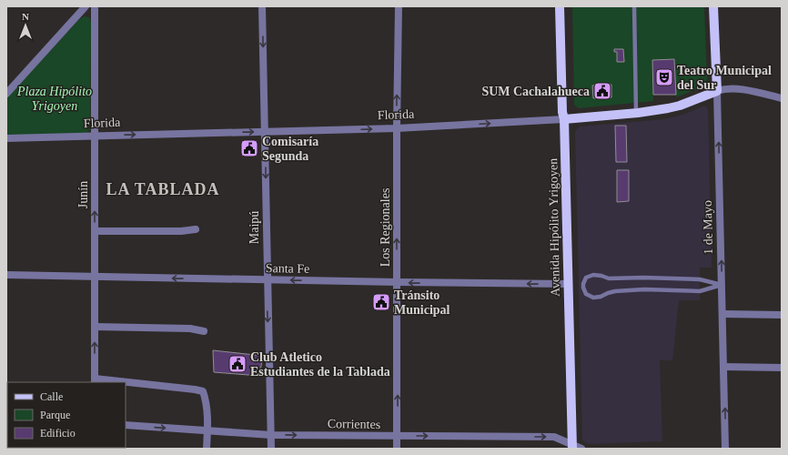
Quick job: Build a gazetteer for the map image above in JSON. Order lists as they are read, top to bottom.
{
  "streets": {
    "main road": ["Florida", "Avenida Hipólito Yrigoyen", "1 de Mayo"],
    "street": [
      "Junín",
      "Maipú",
      "Los Regionales",
      "Santa Fe",
      "Corrientes"
    ]
  },
  "crossings": [
    ["Florida", "Junín"],
    ["Florida", "Maipú"],
    ["Florida", "Los Regionales"],
    ["Florida", "Avenida Hipólito Yrigoyen"],
    ["Florida", "1 de Mayo"],
    ["Junín", "Santa Fe"],
    ["Maipú", "Santa Fe"],
    ["Maipú", "Corrientes"],
    ["Los Regionales", "Santa Fe"],
    ["Los Regionales", "Corrientes"],
    ["Avenida Hipólito Yrigoyen", "Santa Fe"],
    ["Avenida Hipólito Yrigoyen", "Corrientes"]
  ],
  "one_way": [
    "Florida",
    "Junín",
    "Maipú",
    "Los Regionales",
    "1 de Mayo",
    "Corrientes"
  ],
  "districts": ["LA TABLADA"],
  "parks": ["Plaza Hipólito Yrigoyen"],
  "places": {
    "theatre": ["Teatro Municipal del Sur"],
    "public building": [
      "SUM Cachalahueca",
      "Comisaría Segunda",
      "Tránsito Municipal",
      "Club Atletico Estudiantes de la Tablada"
    ]
  },
  "legend": ["Calle", "Parque", "Edificio"],
  "north": "top"
}
